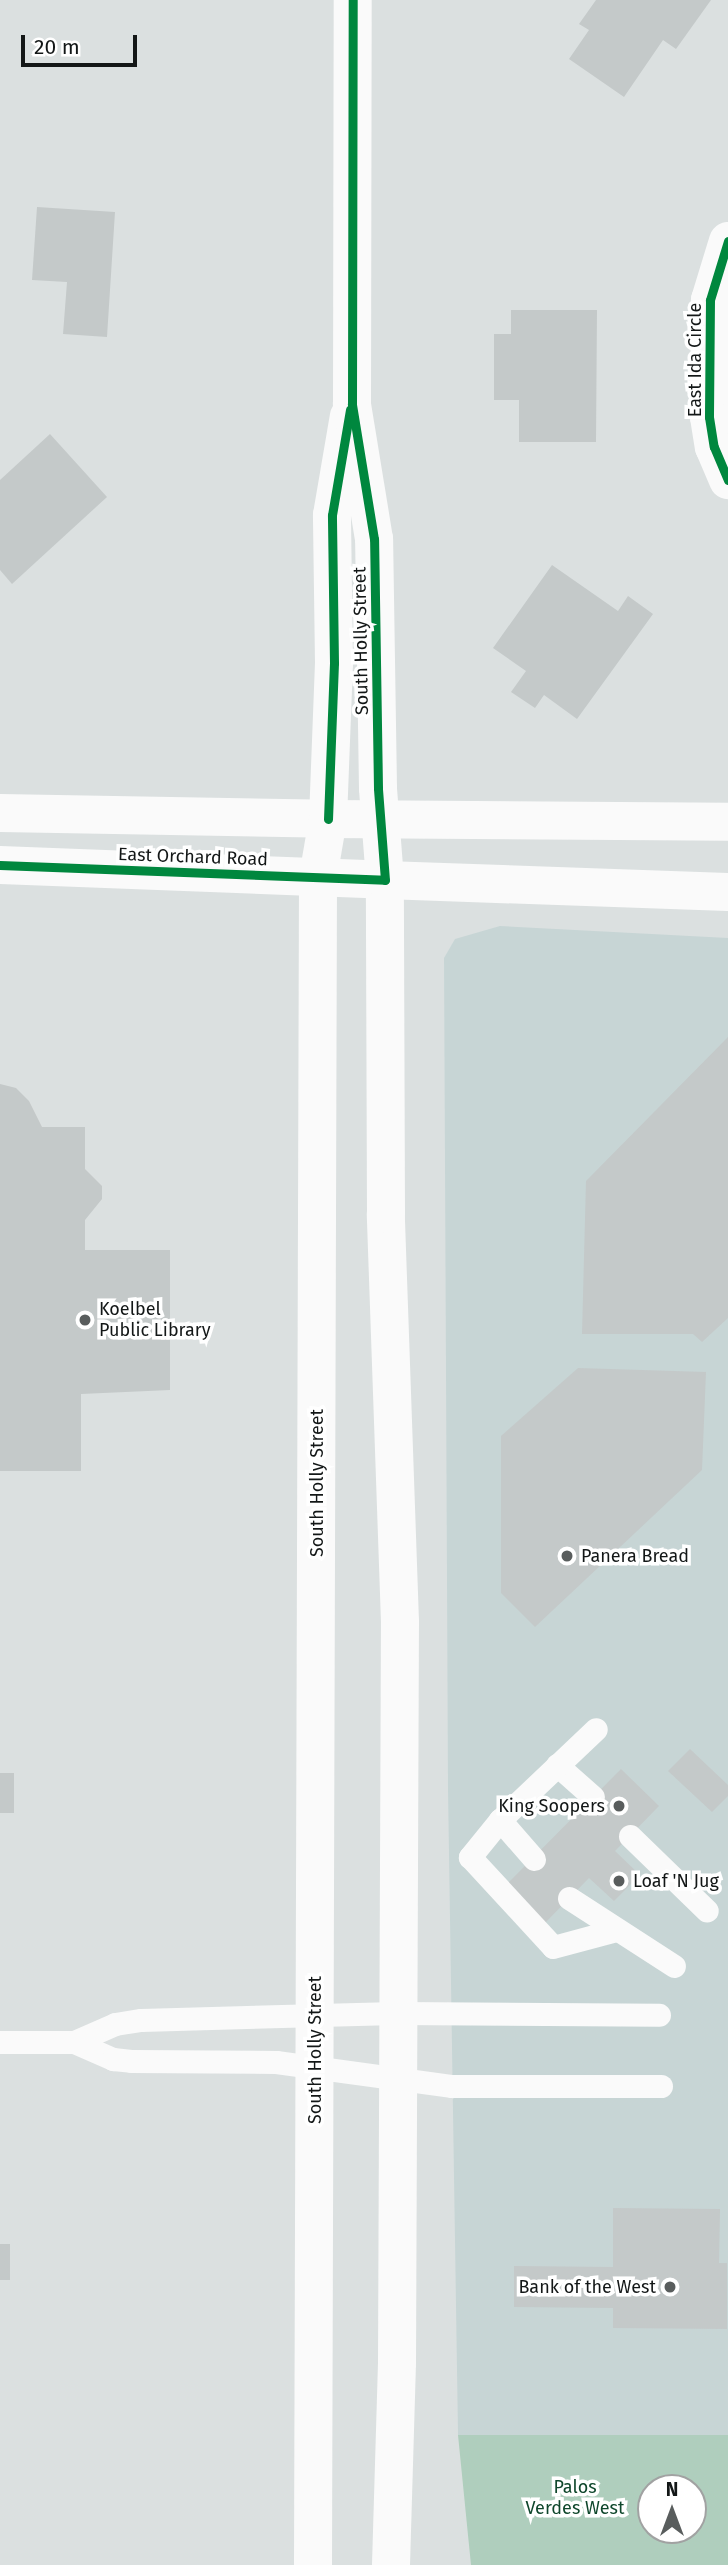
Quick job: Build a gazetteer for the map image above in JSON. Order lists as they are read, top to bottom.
{
  "streets": {
    "main road": ["East Ida Circle", "South Holly Street", "East Orchard Road"]
  },
  "crossings": [
    ["South Holly Street", "East Orchard Road"]
  ],
  "parks": ["Palos Verdes West"],
  "places": [
    "Koelbel Public Library",
    "Panera Bread",
    "King Soopers",
    "Loaf 'N Jug",
    "Bank of the West"
  ],
  "scale_bar": "20 m",
  "north": "top"
}
